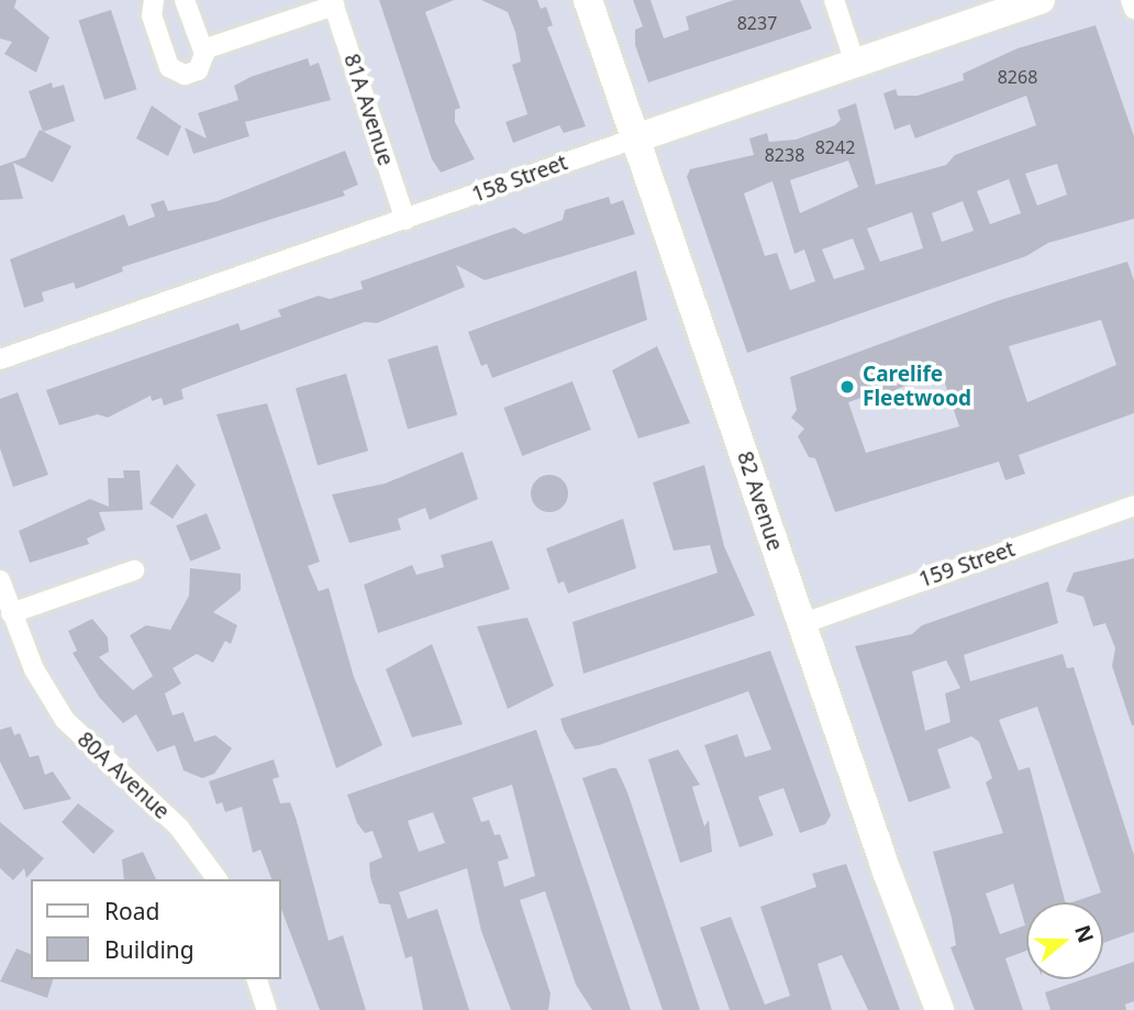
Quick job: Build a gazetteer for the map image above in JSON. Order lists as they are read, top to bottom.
{
  "streets": {
    "street": [
      "81A Avenue",
      "158 Street",
      "82 Avenue",
      "159 Street",
      "80A Avenue"
    ]
  },
  "crossings": [
    ["81A Avenue", "158 Street"],
    ["158 Street", "82 Avenue"],
    ["82 Avenue", "159 Street"]
  ],
  "places": ["Carelife Fleetwood"],
  "house_numbers": [
    "8237",
    "8268",
    "8242",
    "8238"
  ],
  "legend": ["Road", "Building"],
  "north": "right"
}
